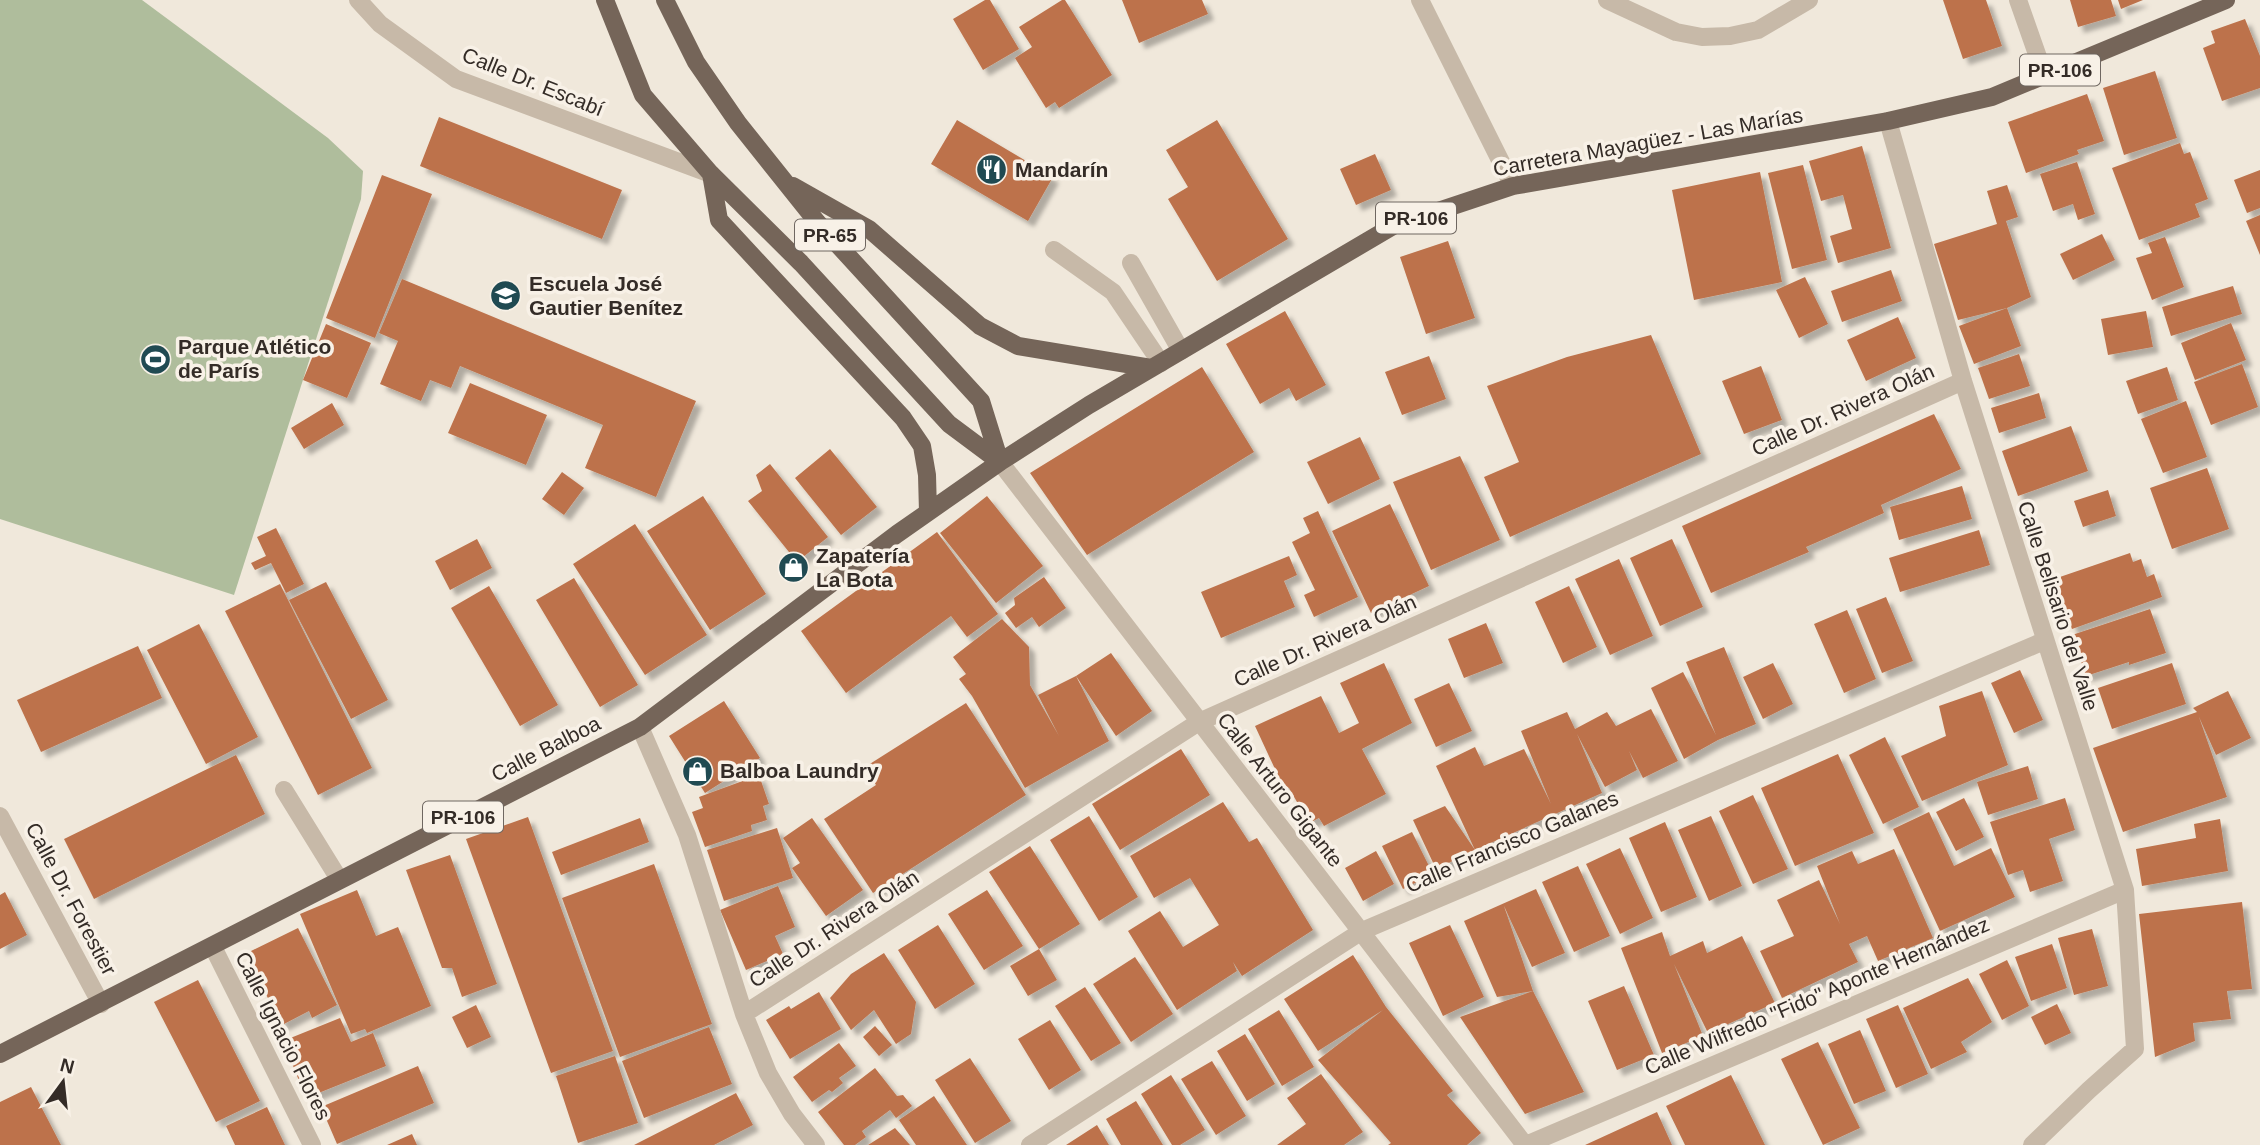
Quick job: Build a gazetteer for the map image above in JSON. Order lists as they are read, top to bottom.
{
  "streets": {
    "main road": [
      "PR-106",
      "Carretera Mayagüez - Las Marías",
      "PR-65",
      "Calle Balboa"
    ],
    "street": [
      "Calle Dr. Escabí",
      "Calle Dr. Rivera Olán",
      "Calle Belisario del Valle",
      "Calle Arturo Gigante",
      "Calle Francisco Galanes",
      "Calle Dr. Forestier",
      "Calle Wilfredo \"Fido\" Aponte Hernández",
      "Calle Ignacio Flores"
    ]
  },
  "crossings": [
    ["Calle Dr. Escabí", "PR-65"],
    ["Carretera Mayagüez - Las Marías", "PR-65"],
    ["Carretera Mayagüez - Las Marías", "Calle Belisario del Valle"],
    ["Carretera Mayagüez - Las Marías", "Calle Balboa"],
    ["Carretera Mayagüez - Las Marías", "Calle Arturo Gigante"],
    ["PR-65", "Calle Balboa"],
    ["PR-65", "Calle Arturo Gigante"],
    ["Calle Dr. Rivera Olán", "Calle Belisario del Valle"],
    ["Calle Dr. Rivera Olán", "Calle Arturo Gigante"],
    ["Calle Belisario del Valle", "Calle Francisco Galanes"],
    ["Calle Belisario del Valle", "Calle Wilfredo \"Fido\" Aponte Hernández"],
    ["Calle Balboa", "Calle Arturo Gigante"],
    ["Calle Balboa", "Calle Dr. Forestier"],
    ["Calle Balboa", "Calle Ignacio Flores"],
    ["Calle Arturo Gigante", "Calle Francisco Galanes"],
    ["Calle Arturo Gigante", "Calle Wilfredo \"Fido\" Aponte Hernández"]
  ],
  "places": {
    "restaurant": ["Mandarín"],
    "school or university": ["Escuela José Gautier Benítez"],
    "sports": ["Parque Atlético de París"],
    "shop": ["Zapatería La Bota", "Balboa Laundry"]
  },
  "north": "top"
}
